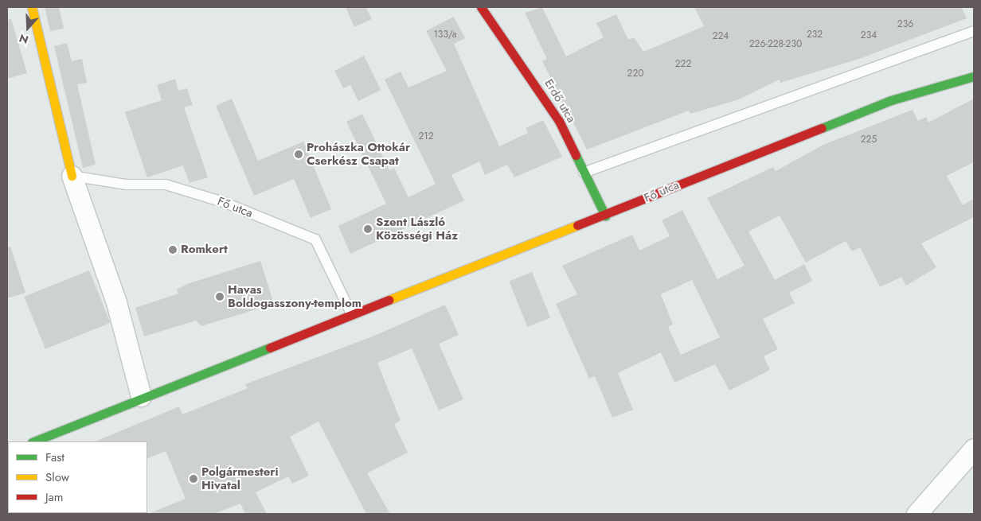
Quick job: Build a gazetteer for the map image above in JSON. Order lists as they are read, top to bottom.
{
  "streets": {
    "main road": ["Erdő utca", "Fő utca"]
  },
  "crossings": [
    ["Erdő utca", "Fő utca"]
  ],
  "places": [
    "Prohászka Ottokár Cserkész Csapat",
    "Szent László Közösségi Ház",
    "Romkert",
    "Havas Boldogasszony-templom",
    "Polgármesteri Hivatal"
  ],
  "house_numbers": [
    "236",
    "133/a",
    "232",
    "234",
    "224",
    "226-228-230",
    "222",
    "220",
    "212",
    "225"
  ],
  "legend": ["Fast", "Slow", "Jam"],
  "north": "bottom"
}
